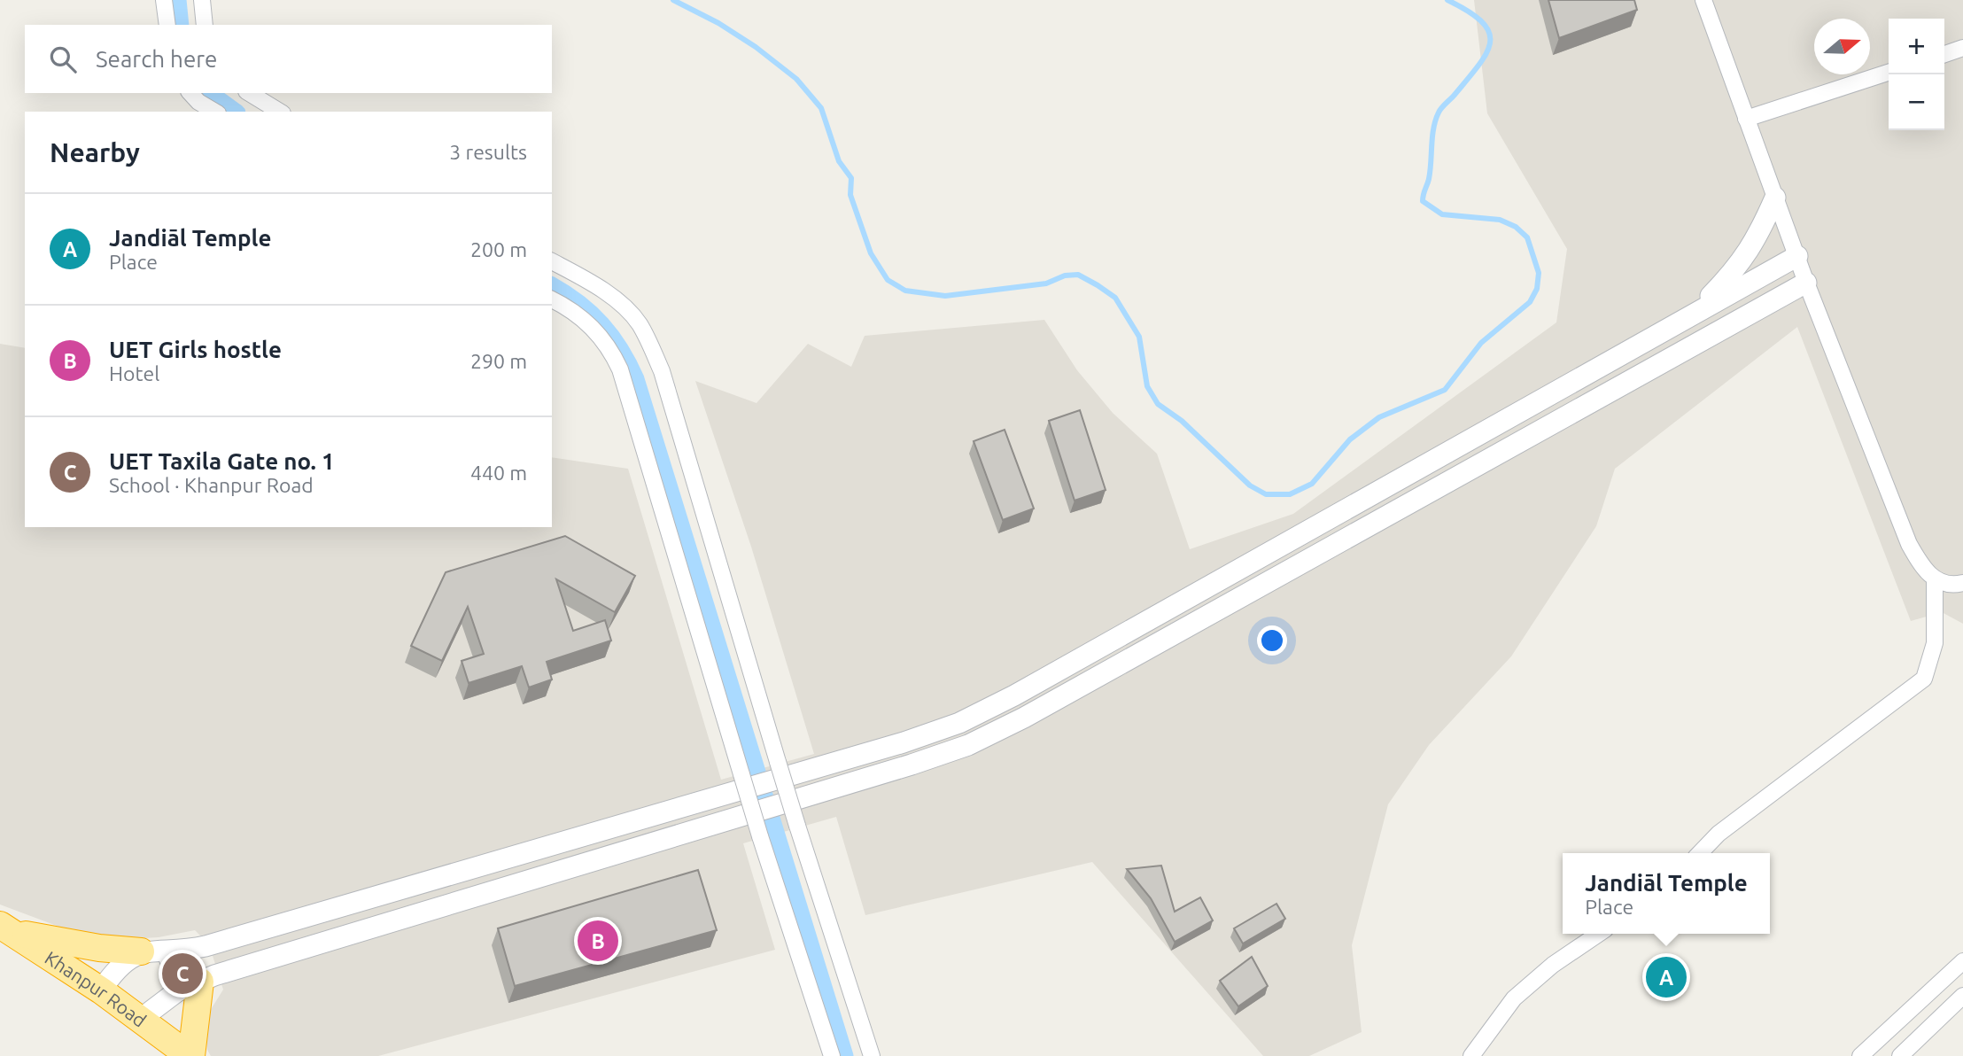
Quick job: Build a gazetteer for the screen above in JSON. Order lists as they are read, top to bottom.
{
  "streets": {
    "highway": ["Khanpur Road"]
  },
  "north": "right",
  "page": {
    "map_buttons": ["+", "−"],
    "search": "Search here",
    "heading": ["Nearby", "3 results"],
    "list": [
      {
        "mark": "A",
        "name": "Jandiāl Temple",
        "note": "Place",
        "value": "200 m"
      },
      {
        "mark": "B",
        "name": "UET Girls hostle",
        "note": "Hotel",
        "value": "290 m"
      },
      {
        "mark": "C",
        "name": "UET Taxila Gate no. 1",
        "note": "School · Khanpur Road",
        "value": "440 m"
      }
    ],
    "popup": ["Jandiāl Temple", "Place"],
    "pins": ["B", "C", "A"]
  }
}
